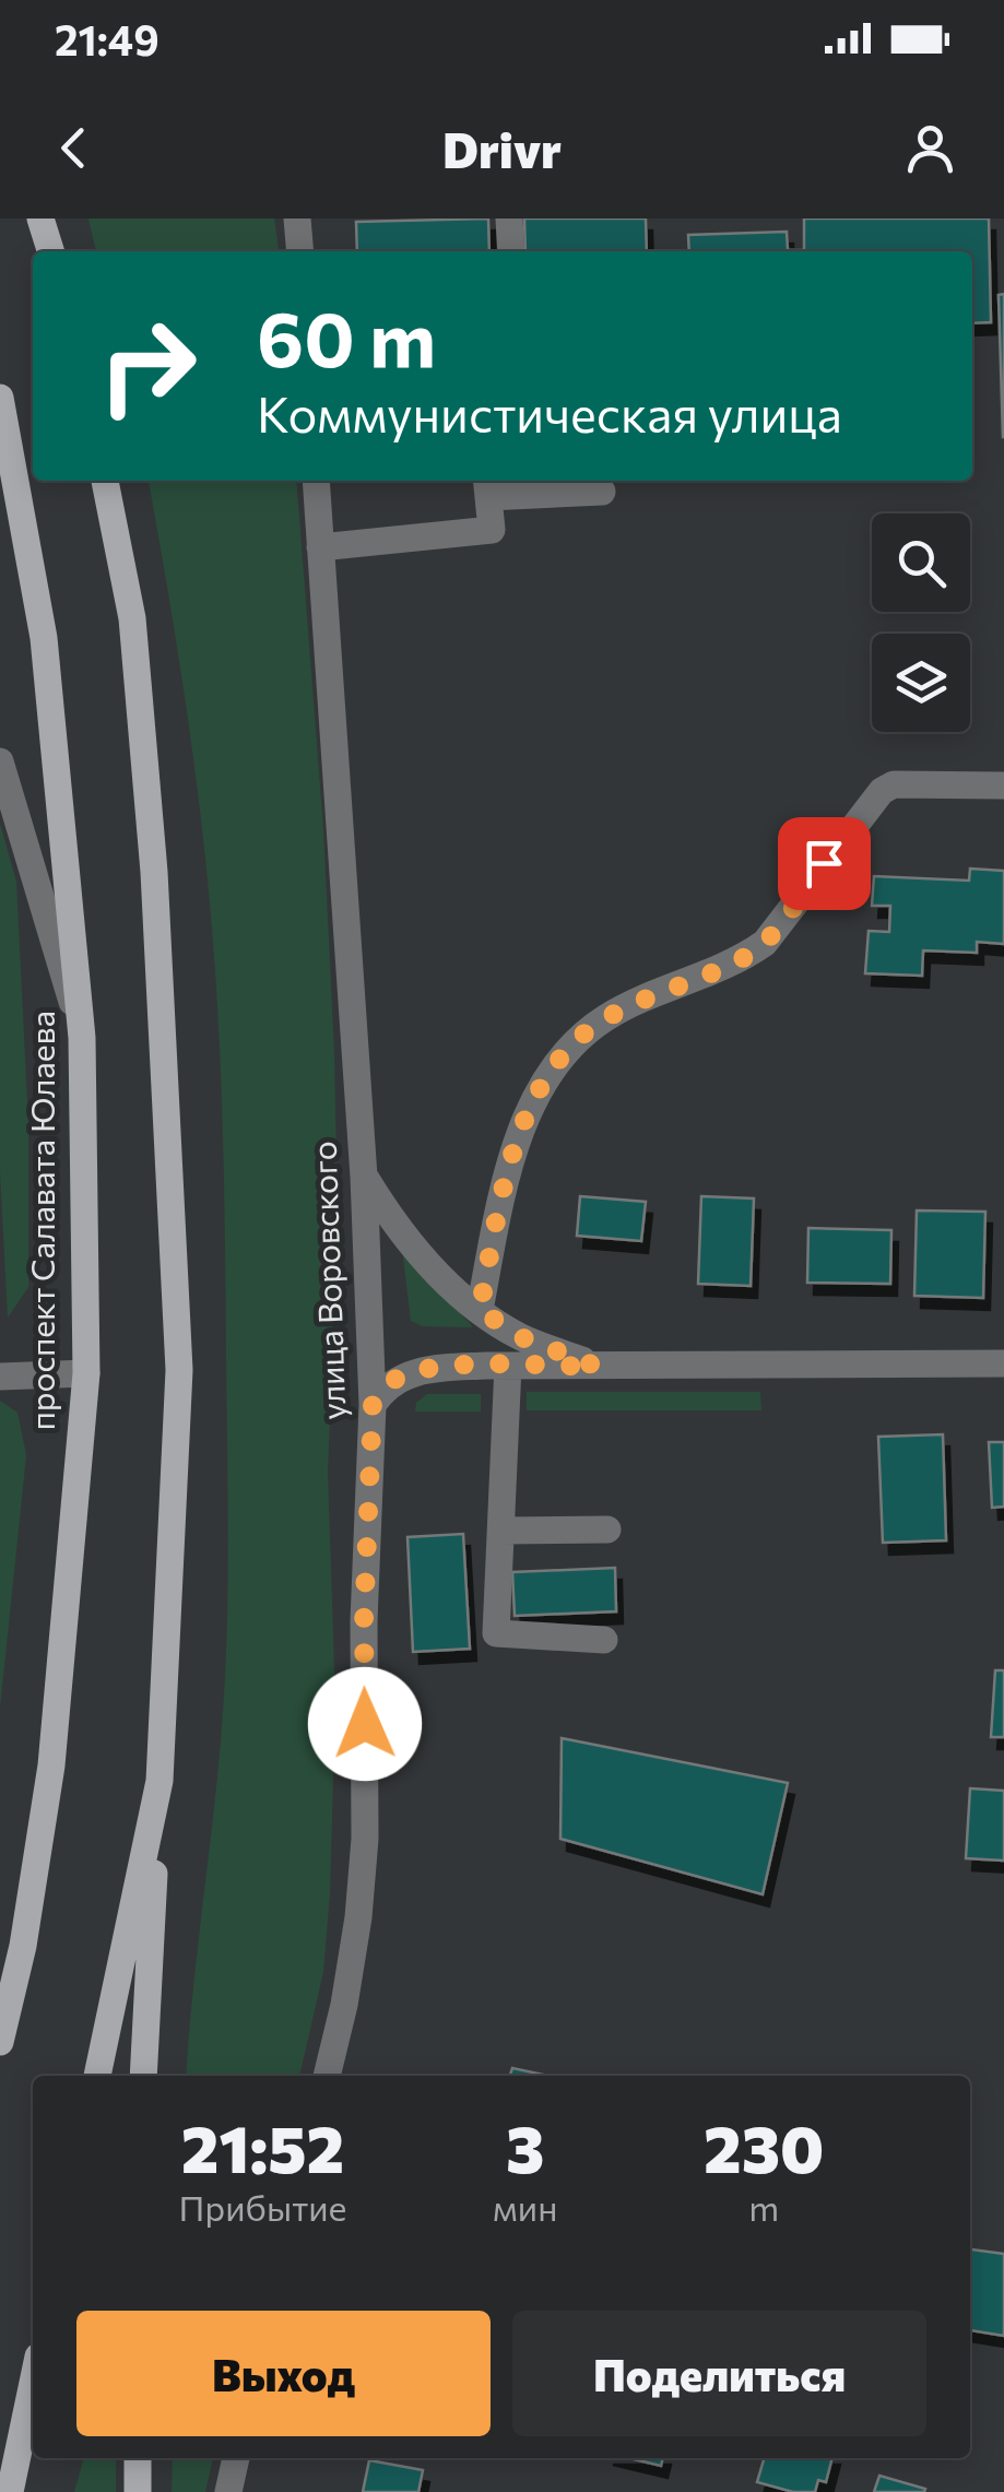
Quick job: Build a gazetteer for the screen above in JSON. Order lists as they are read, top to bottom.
{
  "streets": {
    "main road": ["проспект Салавата Юлаева"],
    "street": ["улица Воровского"]
  },
  "page": {
    "status": "21:49",
    "header": "Drivr",
    "turn": ["60 m", "Коммунистическая улица"],
    "eta": [
      "21:52",
      "Прибытие",
      "3",
      "мин",
      "230",
      "m"
    ],
    "buttons": ["Выход", "Поделиться"]
  }
}
